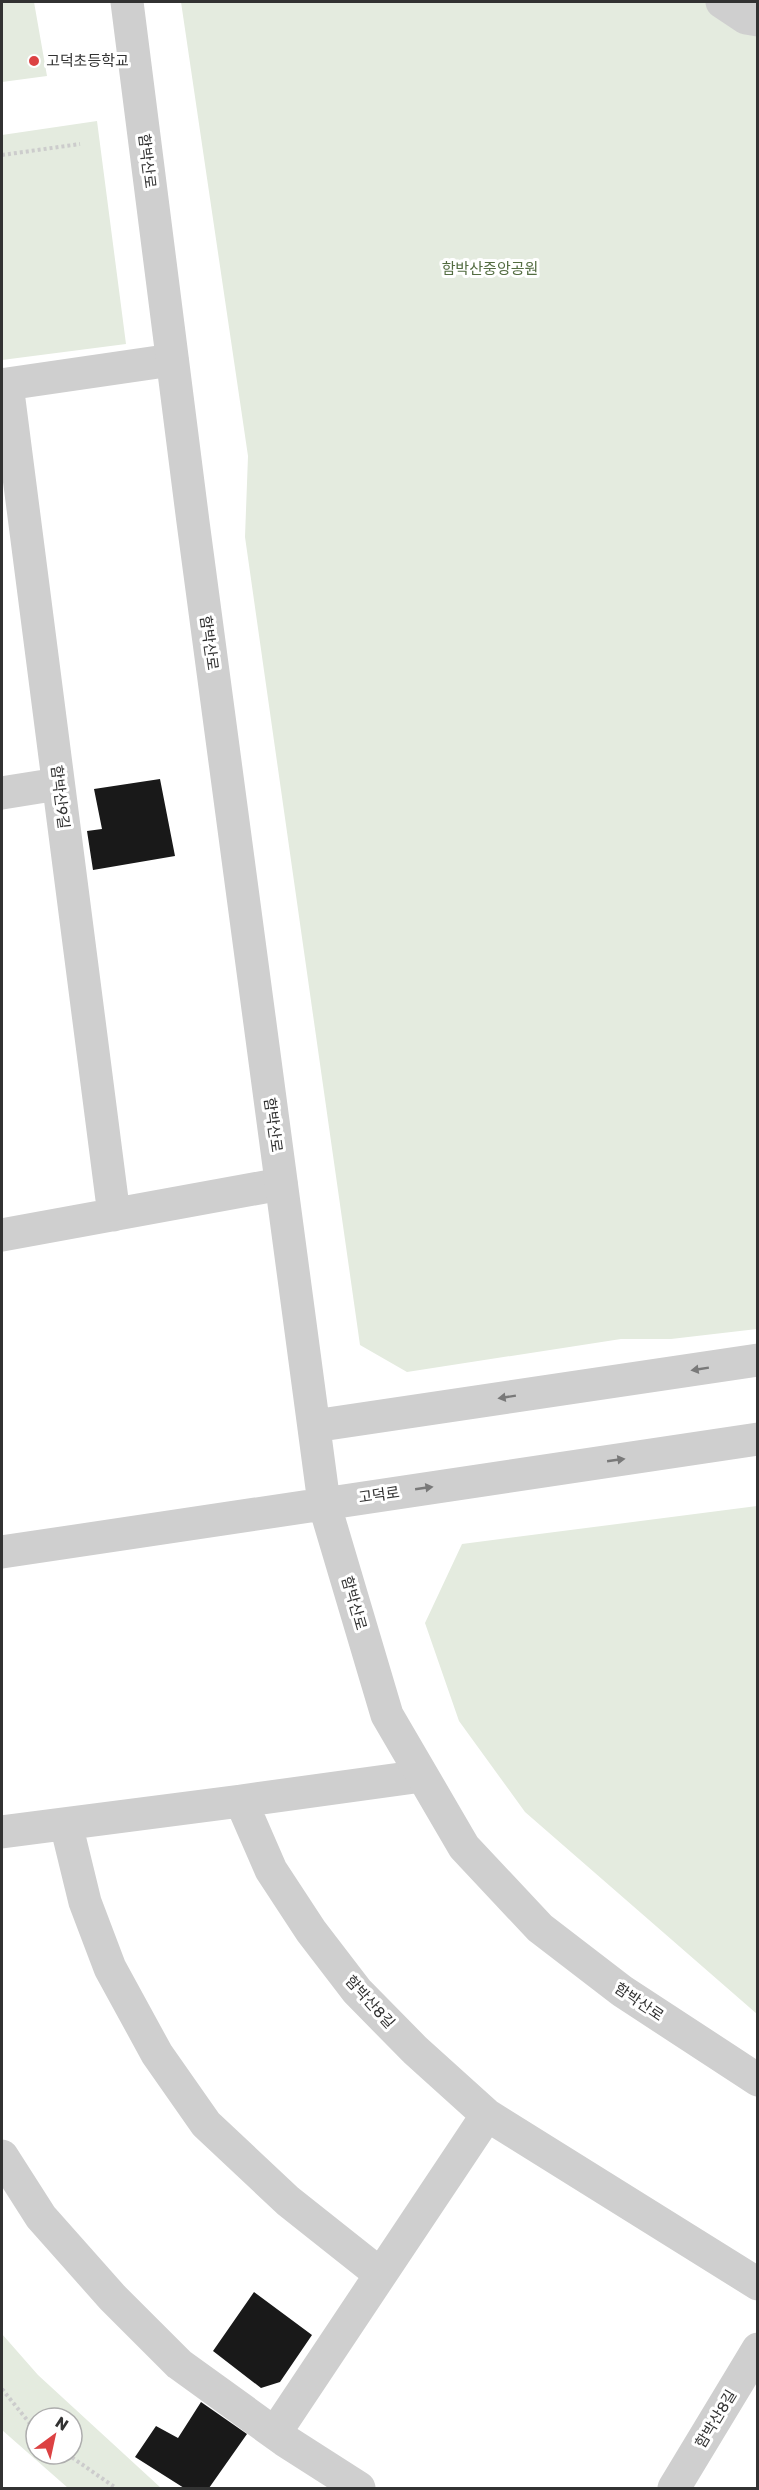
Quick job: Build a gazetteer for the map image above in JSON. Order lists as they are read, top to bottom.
{
  "streets": {
    "street": [
      "함박산로",
      "함박산9길",
      "고덕로",
      "함박산8길"
    ]
  },
  "crossings": [
    ["함박산로", "고덕로"]
  ],
  "parks": ["함박산중앙공원"],
  "places": ["고덕초등학교"],
  "north": "top right"
}
